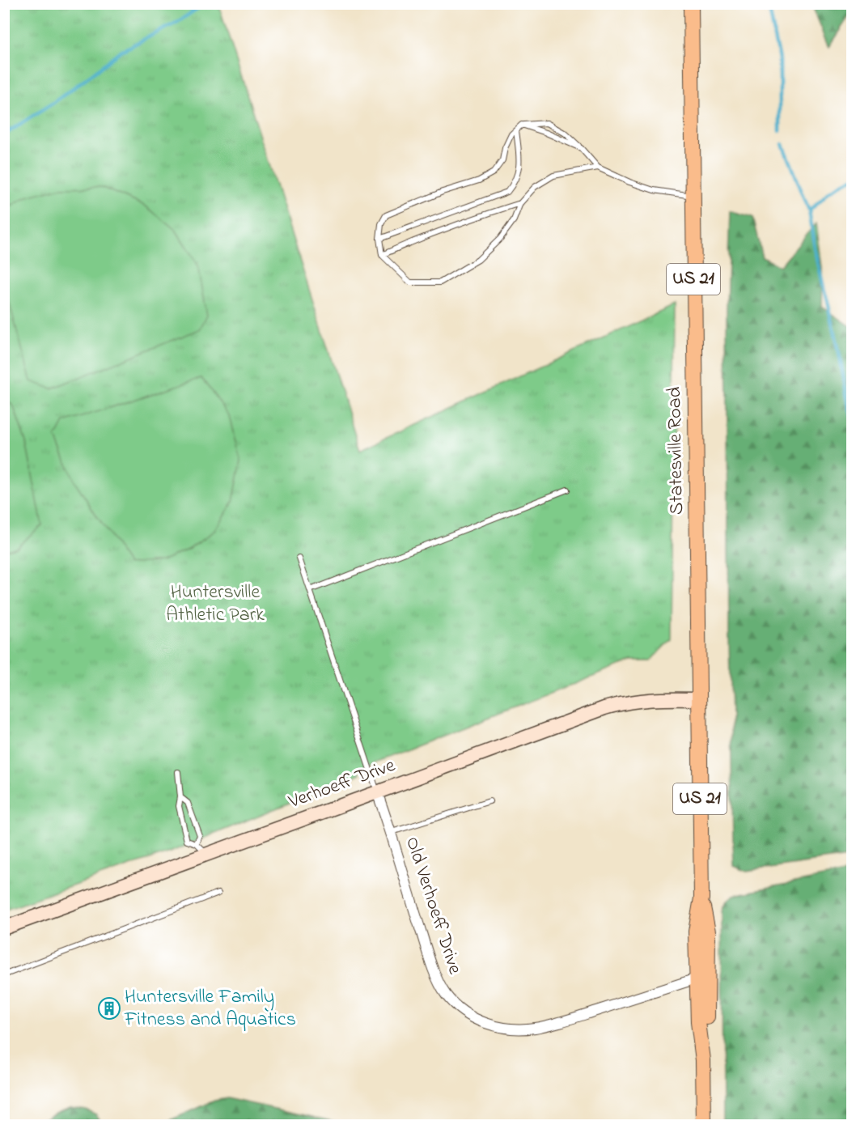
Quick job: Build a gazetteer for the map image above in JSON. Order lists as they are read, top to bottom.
{
  "streets": {
    "main road": ["US 21", "Statesville Road"],
    "street": ["Verhoeff Drive", "Old Verhoeff Drive"]
  },
  "crossings": [
    ["Statesville Road", "Verhoeff Drive"],
    ["Statesville Road", "Old Verhoeff Drive"],
    ["Verhoeff Drive", "Old Verhoeff Drive"]
  ],
  "parks": ["Huntersville Athletic Park"],
  "places": {
    "building": ["Huntersville Family Fitness and Aquatics"]
  }
}
